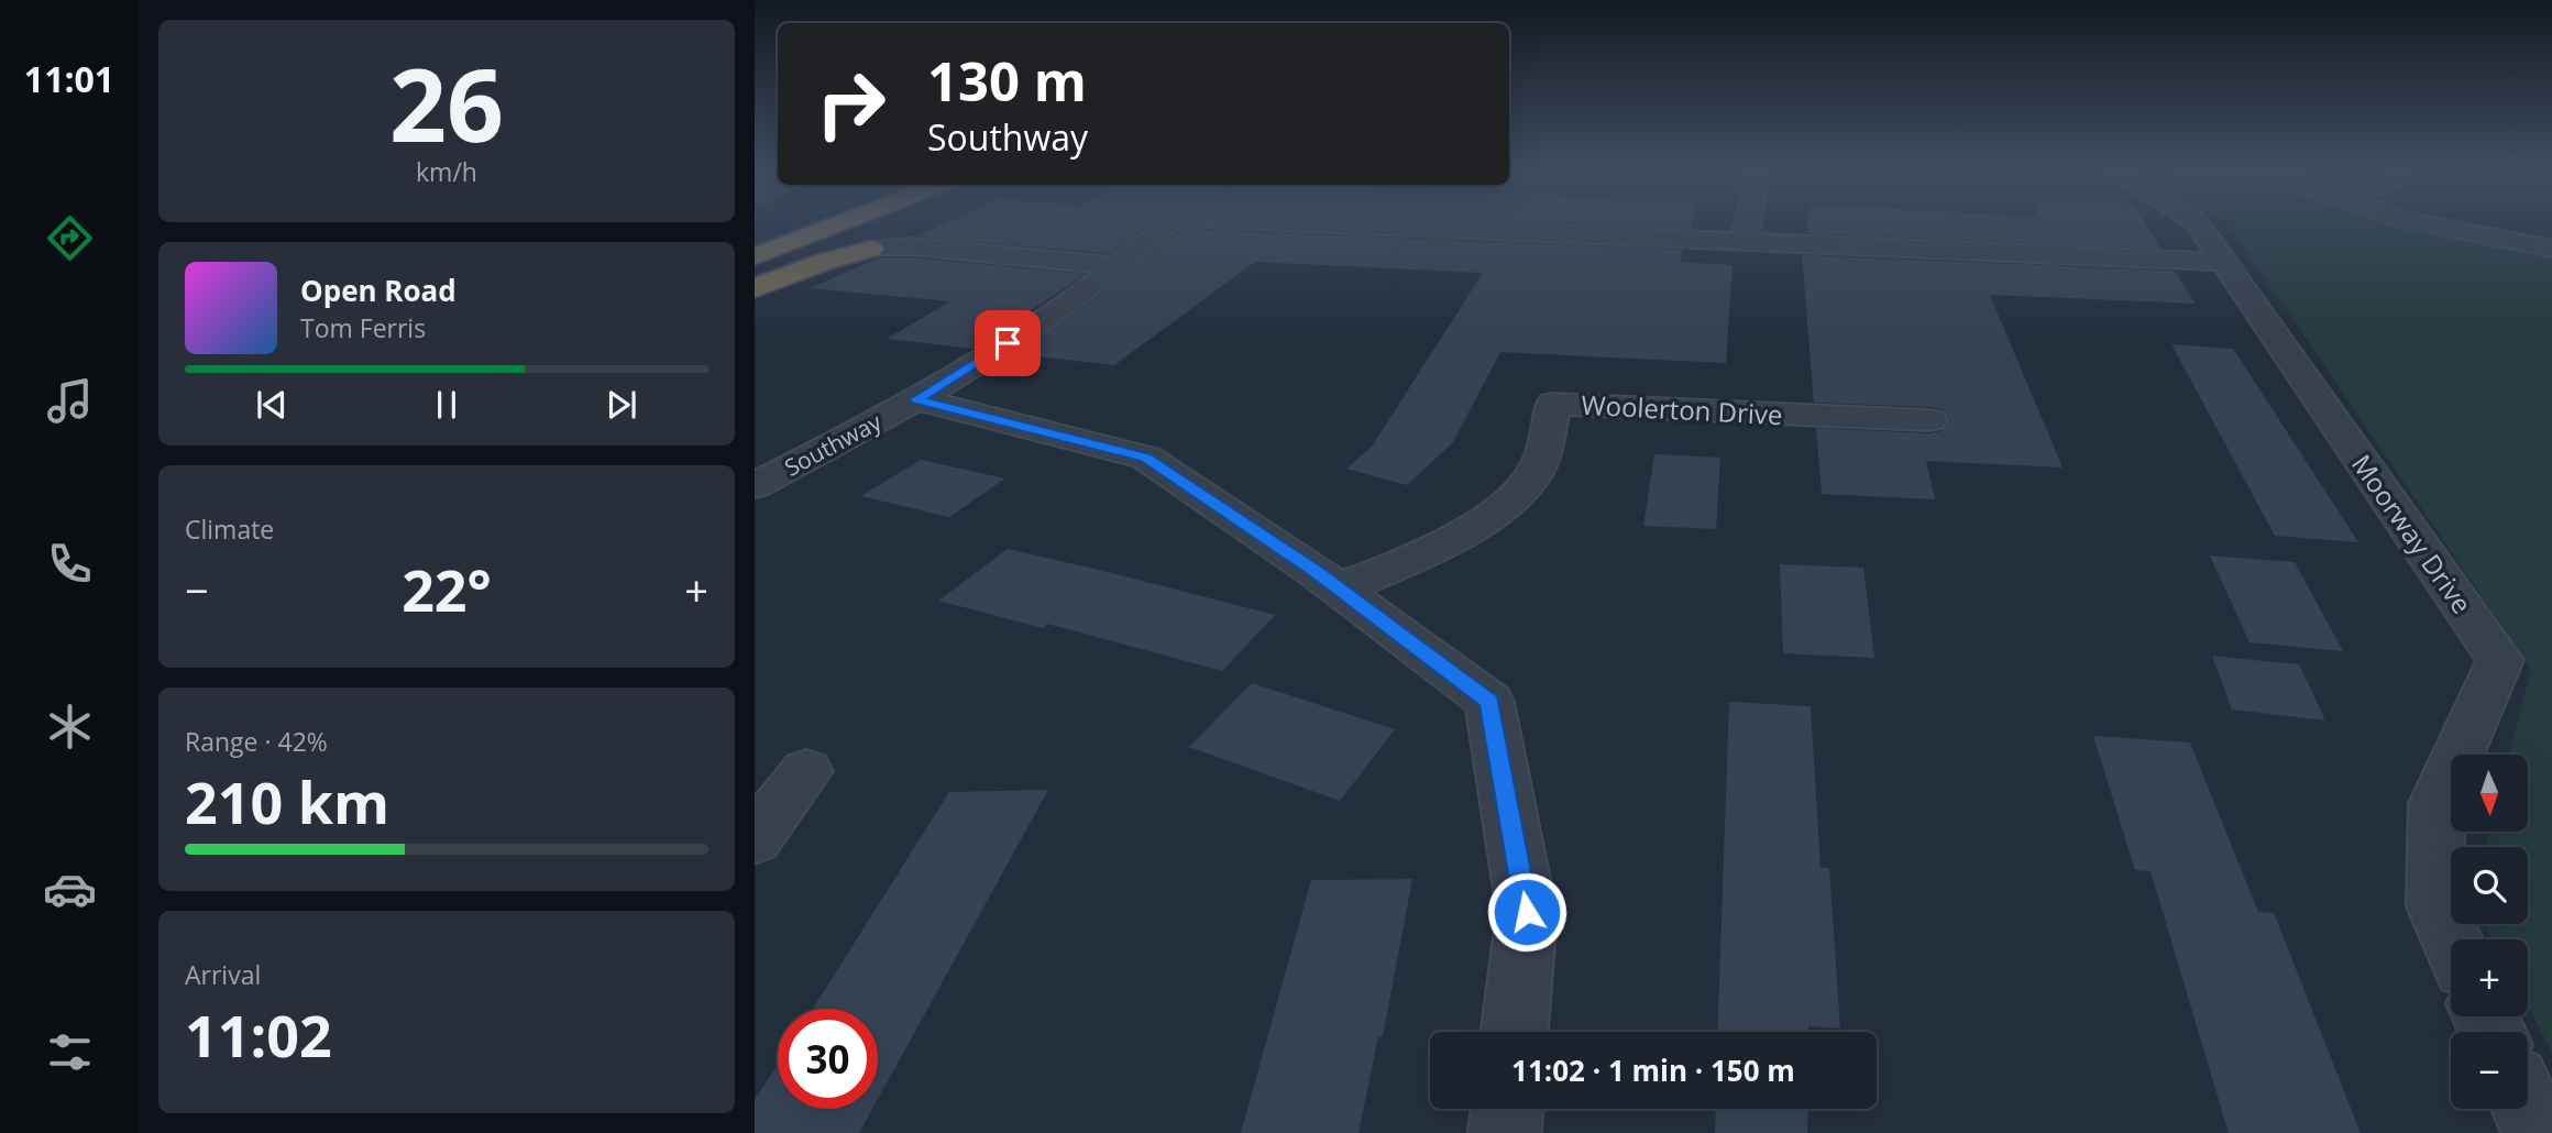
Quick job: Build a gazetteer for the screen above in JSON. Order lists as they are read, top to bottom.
{
  "streets": {
    "street": ["Woolerton Drive", "Southway", "Moorway Drive"]
  },
  "north": "bottom",
  "page": {
    "tabs": "11:01",
    "tile": [
      ["26", "km/h"],
      "Climate",
      ["Range · 42%", "210 km"],
      ["Arrival", "11:02"]
    ],
    "turn": ["130 m", "Southway"],
    "song": ["Open Road", "Tom Ferris"],
    "heat": ["−", "22°", "+"],
    "map_buttons": ["+", "−"],
    "limit": "30",
    "trip": "11:02 · 1 min · 150 m"
  }
}
